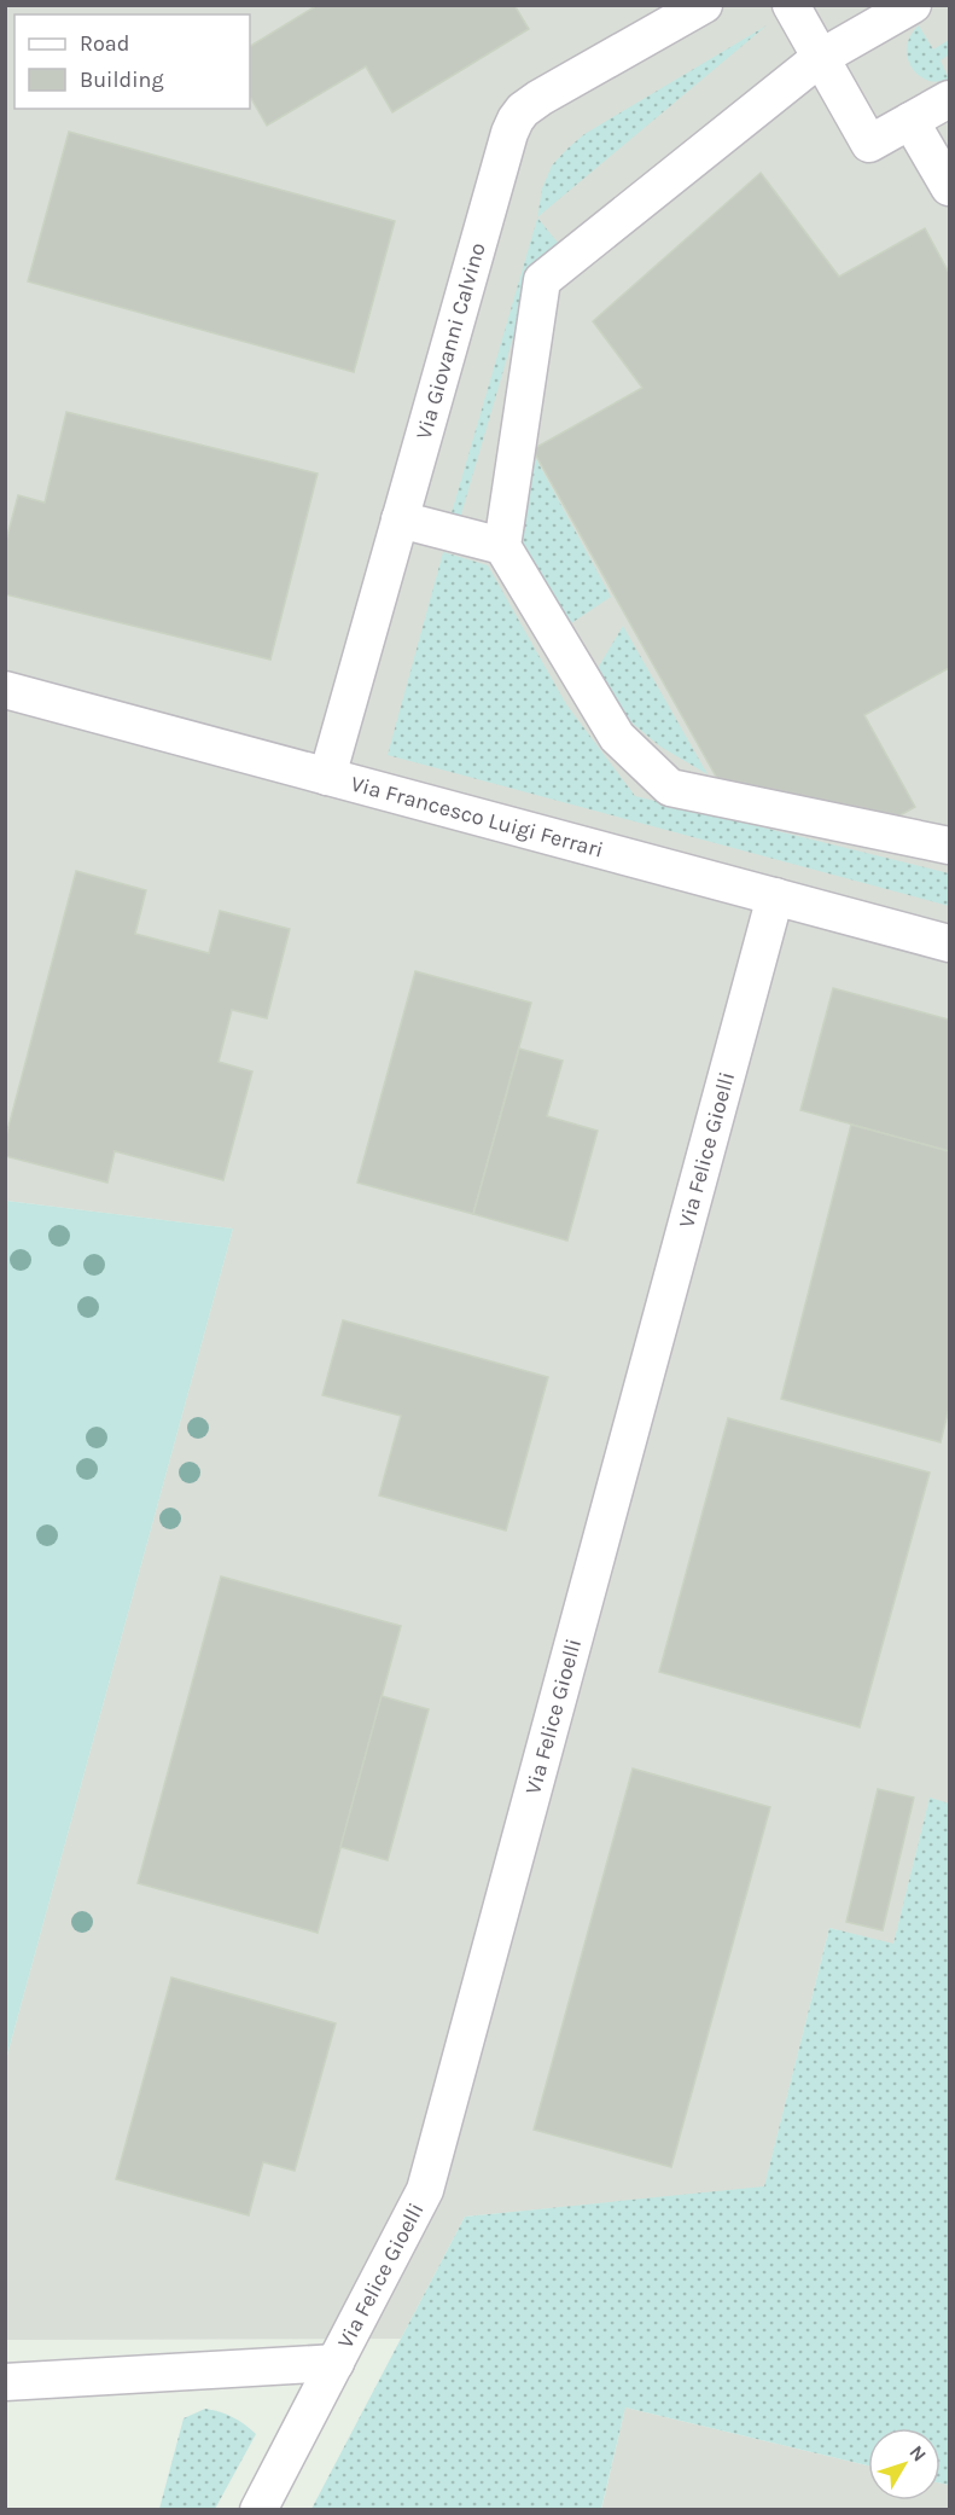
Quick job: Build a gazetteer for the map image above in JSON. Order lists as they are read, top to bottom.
{
  "streets": {
    "street": ["Via Giovanni Calvino", "Via Francesco Luigi Ferrari", "Via Felice Gioelli"]
  },
  "crossings": [
    ["Via Giovanni Calvino", "Via Francesco Luigi Ferrari"],
    ["Via Francesco Luigi Ferrari", "Via Felice Gioelli"]
  ],
  "legend": ["Road", "Building"],
  "north": "top right"
}
